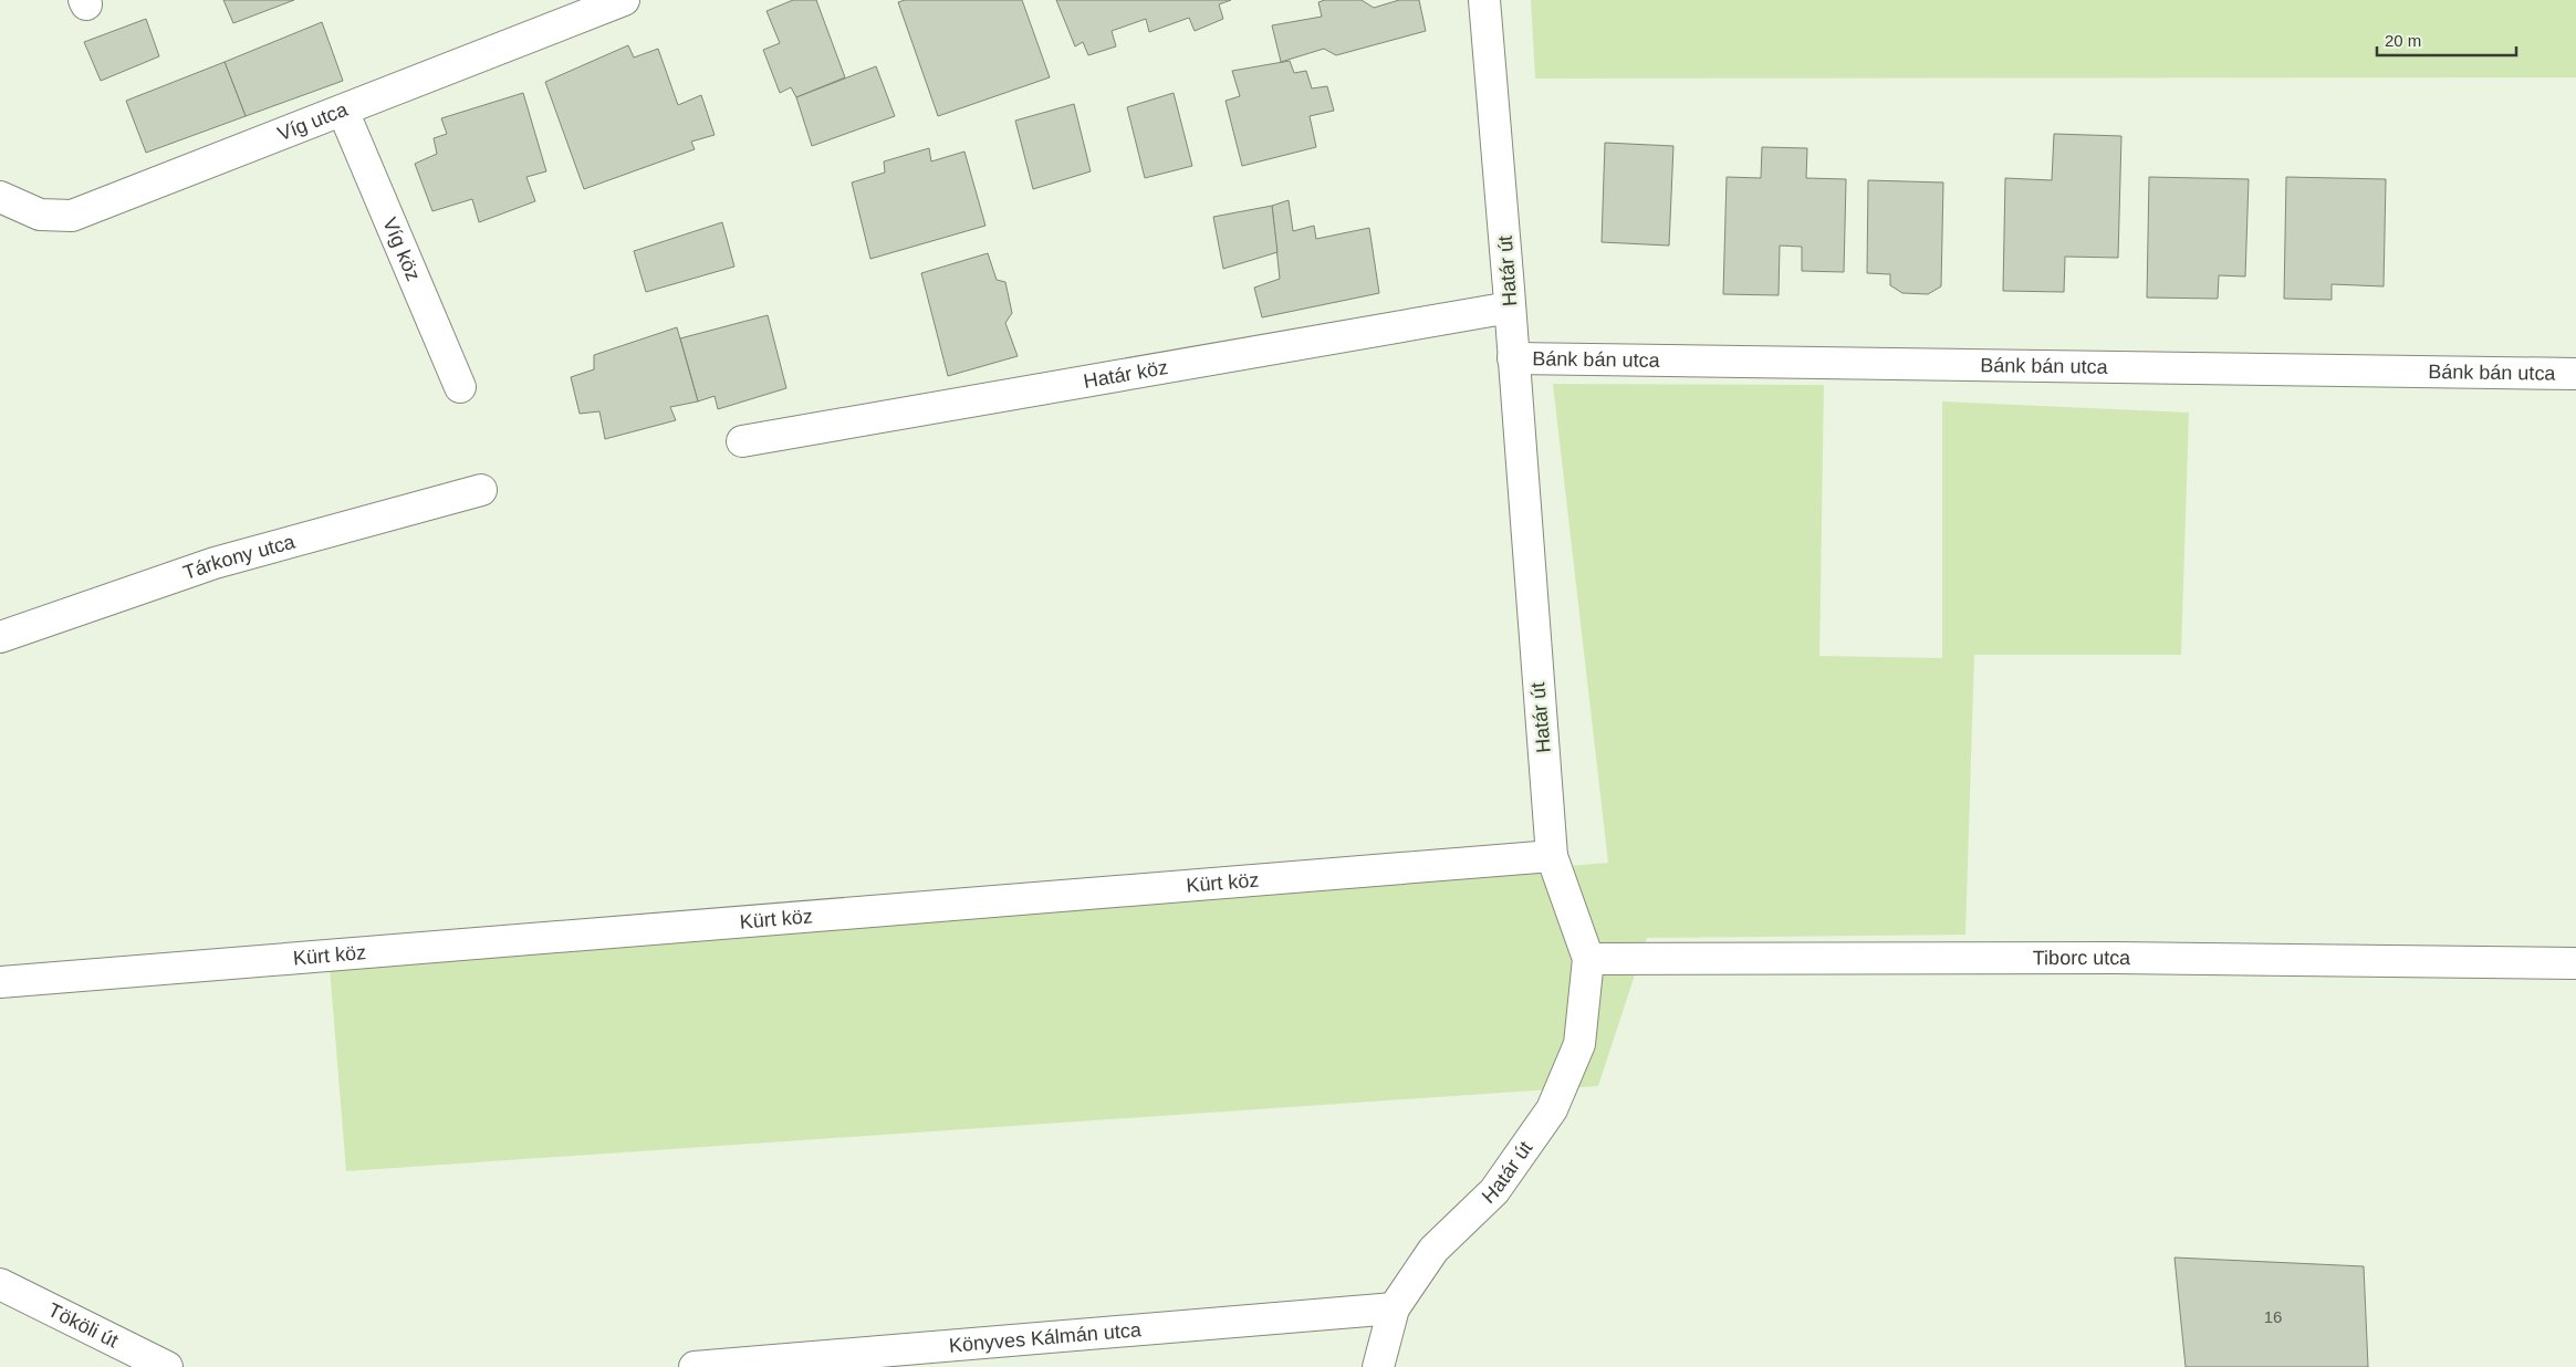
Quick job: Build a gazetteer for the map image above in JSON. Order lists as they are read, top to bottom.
{
  "streets": {
    "street": [
      "Víg utca",
      "Víg köz",
      "Határ út",
      "Bánk bán utca",
      "Határ köz",
      "Tárkony utca",
      "Kürt köz",
      "Tiborc utca",
      "Tököli út",
      "Könyves Kálmán utca"
    ]
  },
  "crossings": [
    ["Víg utca", "Víg köz"],
    ["Határ út", "Bánk bán utca"],
    ["Határ út", "Határ köz"],
    ["Határ út", "Kürt köz"],
    ["Határ út", "Tiborc utca"],
    ["Határ út", "Könyves Kálmán utca"]
  ],
  "house_numbers": ["16"],
  "scale_bar": "20 m"
}
